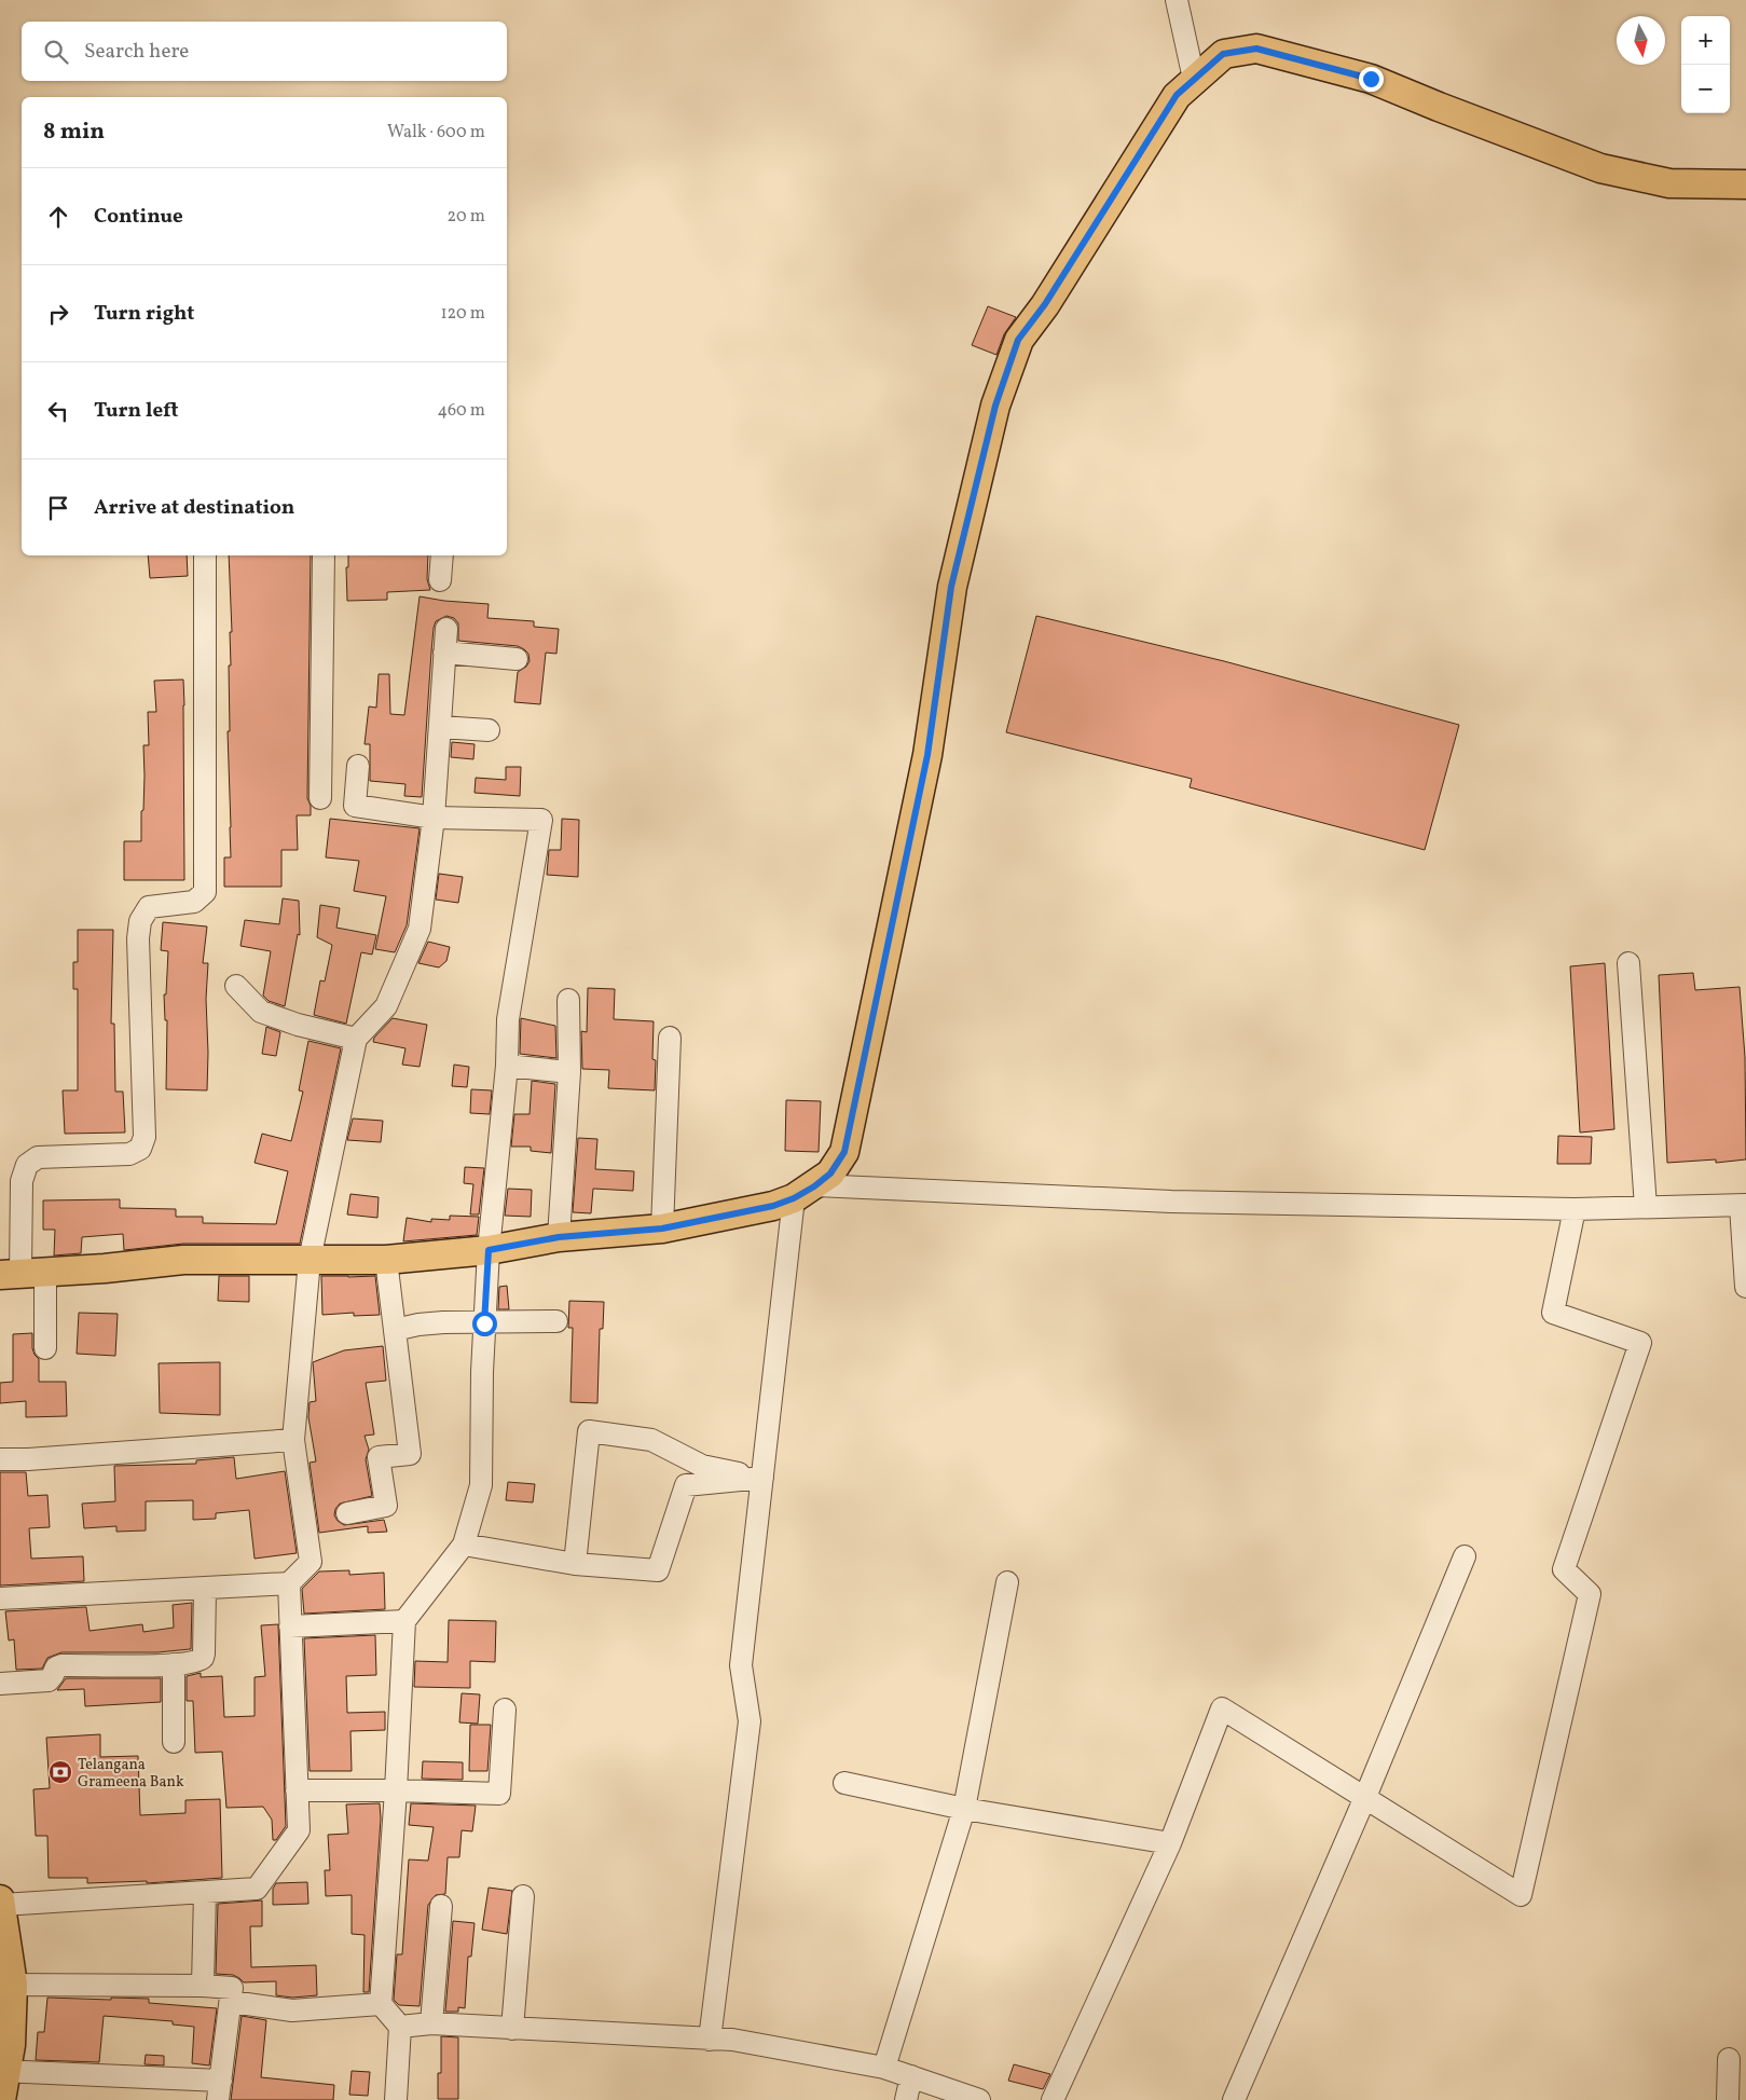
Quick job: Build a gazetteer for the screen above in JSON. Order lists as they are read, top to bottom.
{
  "places": {
    "bank": ["Telangana Grameena Bank"]
  },
  "north": "bottom",
  "page": {
    "map_buttons": ["+", "−"],
    "search": "Search here",
    "heading": ["8 min", "Walk · 600 m"],
    "list": [
      ["Continue", "20 m"],
      ["Turn right", "120 m"],
      ["Turn left", "460 m"],
      "Arrive at destination"
    ]
  }
}
